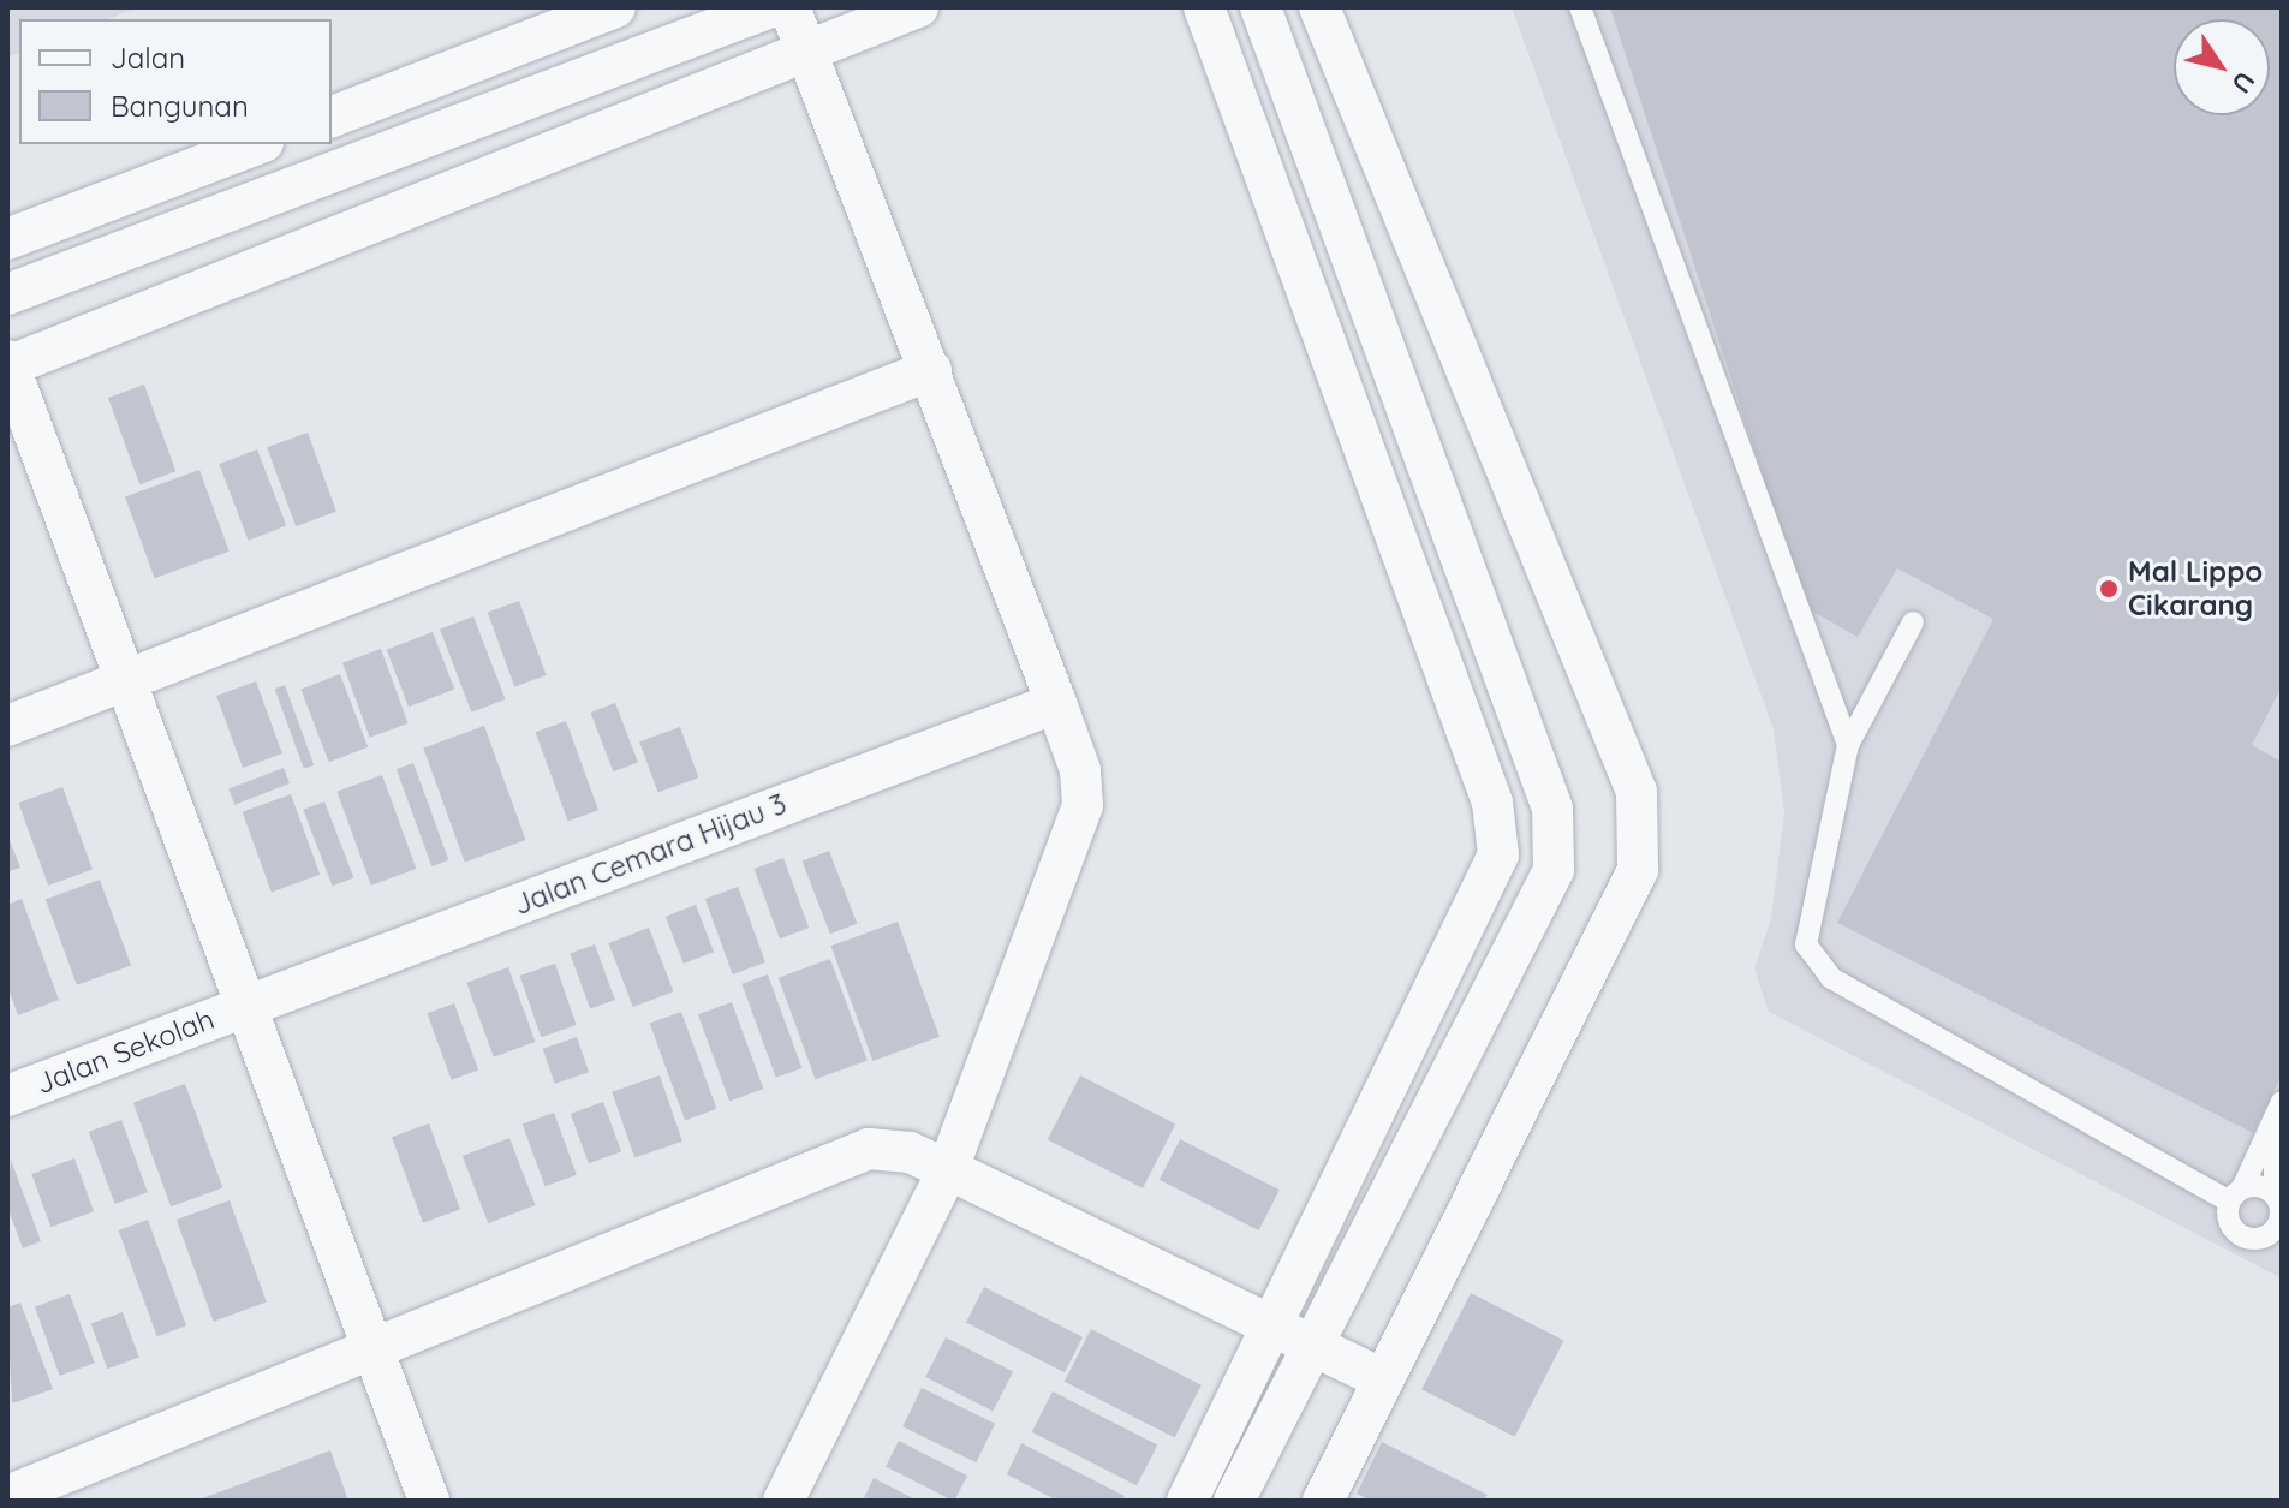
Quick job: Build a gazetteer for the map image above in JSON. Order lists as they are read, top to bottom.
{
  "streets": {
    "street": ["Jalan Cemara Hijau 3", "Jalan Sekolah"]
  },
  "crossings": [
    ["Jalan Cemara Hijau 3", "Jalan Sekolah"]
  ],
  "places": ["Mal Lippo Cikarang"],
  "legend": ["Jalan", "Bangunan"],
  "north": "bottom right"
}
